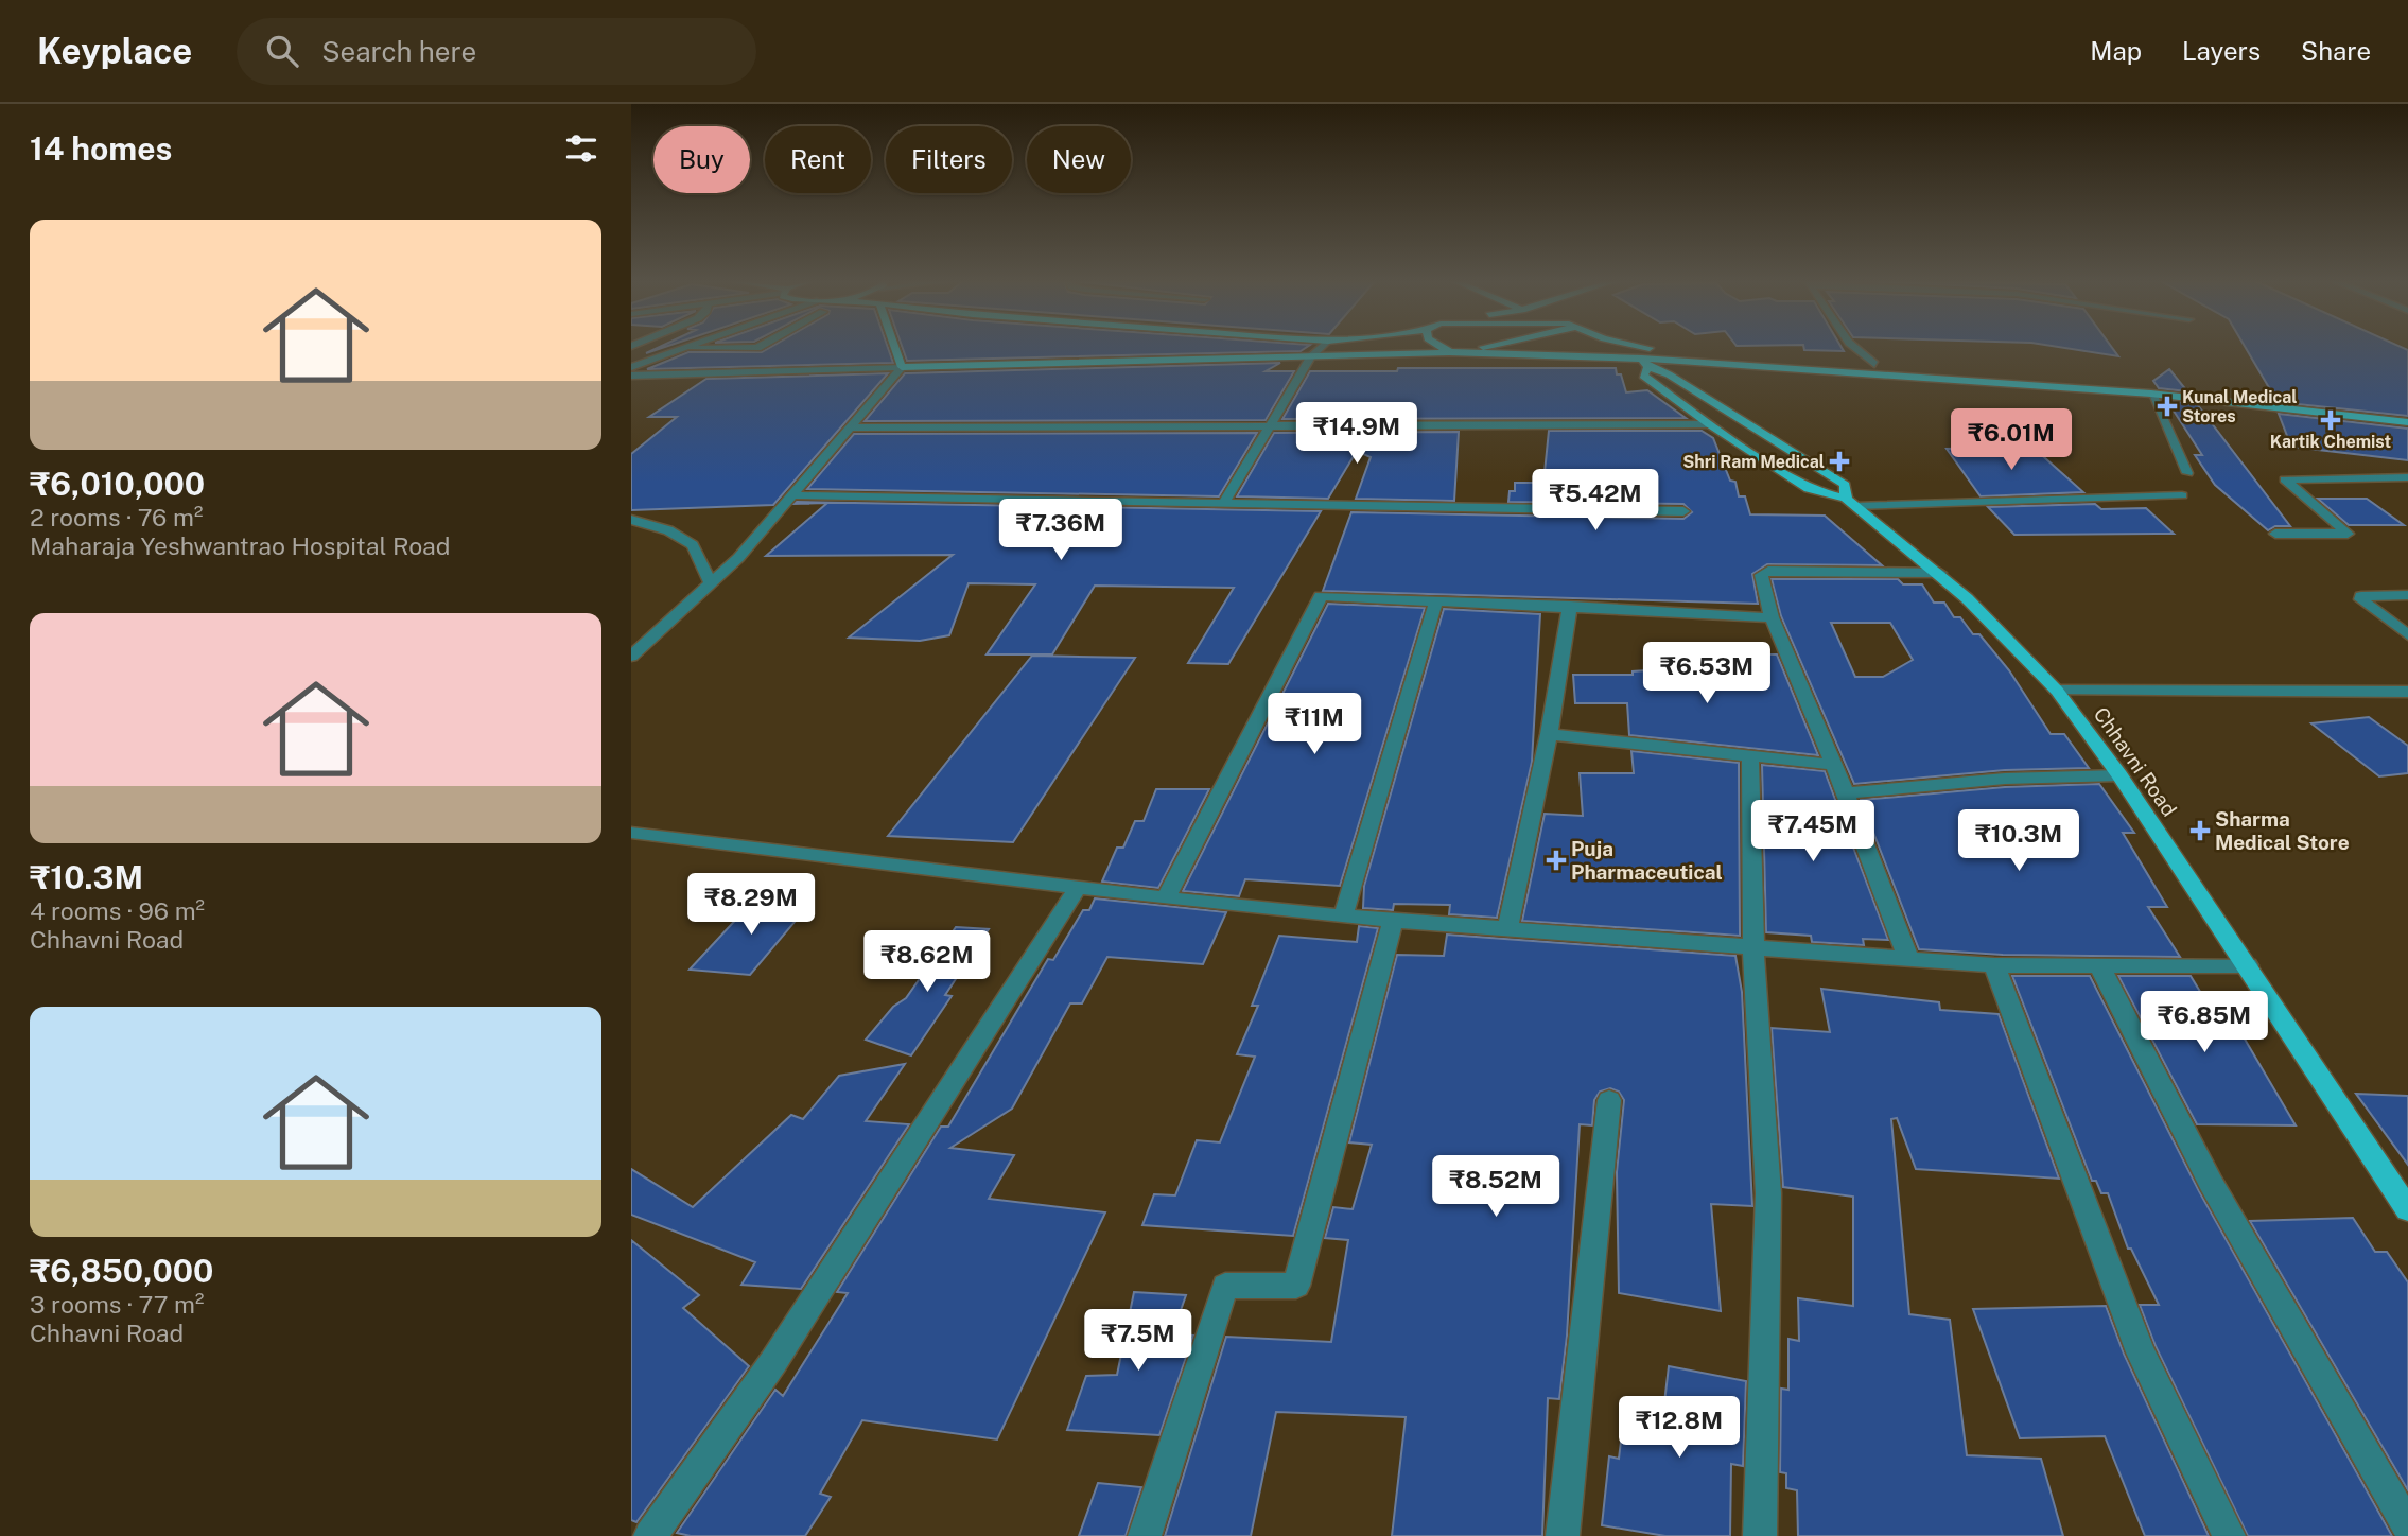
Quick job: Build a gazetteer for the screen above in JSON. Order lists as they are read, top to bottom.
{
  "streets": {
    "main road": ["Chhavni Road"]
  },
  "places": {
    "health": [
      "Kunal Medical Stores",
      "Kartik Chemist",
      "Shri Ram Medical",
      "Sharma Medical Store",
      "Puja Pharmaceutical"
    ]
  },
  "page": {
    "header": "Keyplace",
    "search": "Search here",
    "nav": ["Map", "Layers", "Share"],
    "heading": "14 homes",
    "chip": [
      "Buy",
      "Rent",
      "Filters",
      "New"
    ],
    "list": [
      {
        "name": "₹6,010,000",
        "note": "2 rooms · 76 m² · Maharaja Yeshwantrao Hospital Road"
      },
      {
        "name": "₹10.3M",
        "note": "4 rooms · 96 m² · Chhavni Road"
      },
      {
        "name": "₹6,850,000",
        "note": "3 rooms · 77 m² · Chhavni Road"
      }
    ],
    "price": [
      "₹14.9M",
      "₹6.01M",
      "₹5.42M",
      "₹7.36M",
      "₹6.53M",
      "₹11M",
      "₹7.45M",
      "₹10.3M",
      "₹8.29M",
      "₹8.62M",
      "₹6.85M",
      "₹8.52M",
      "₹7.5M",
      "₹12.8M"
    ]
  }
}
